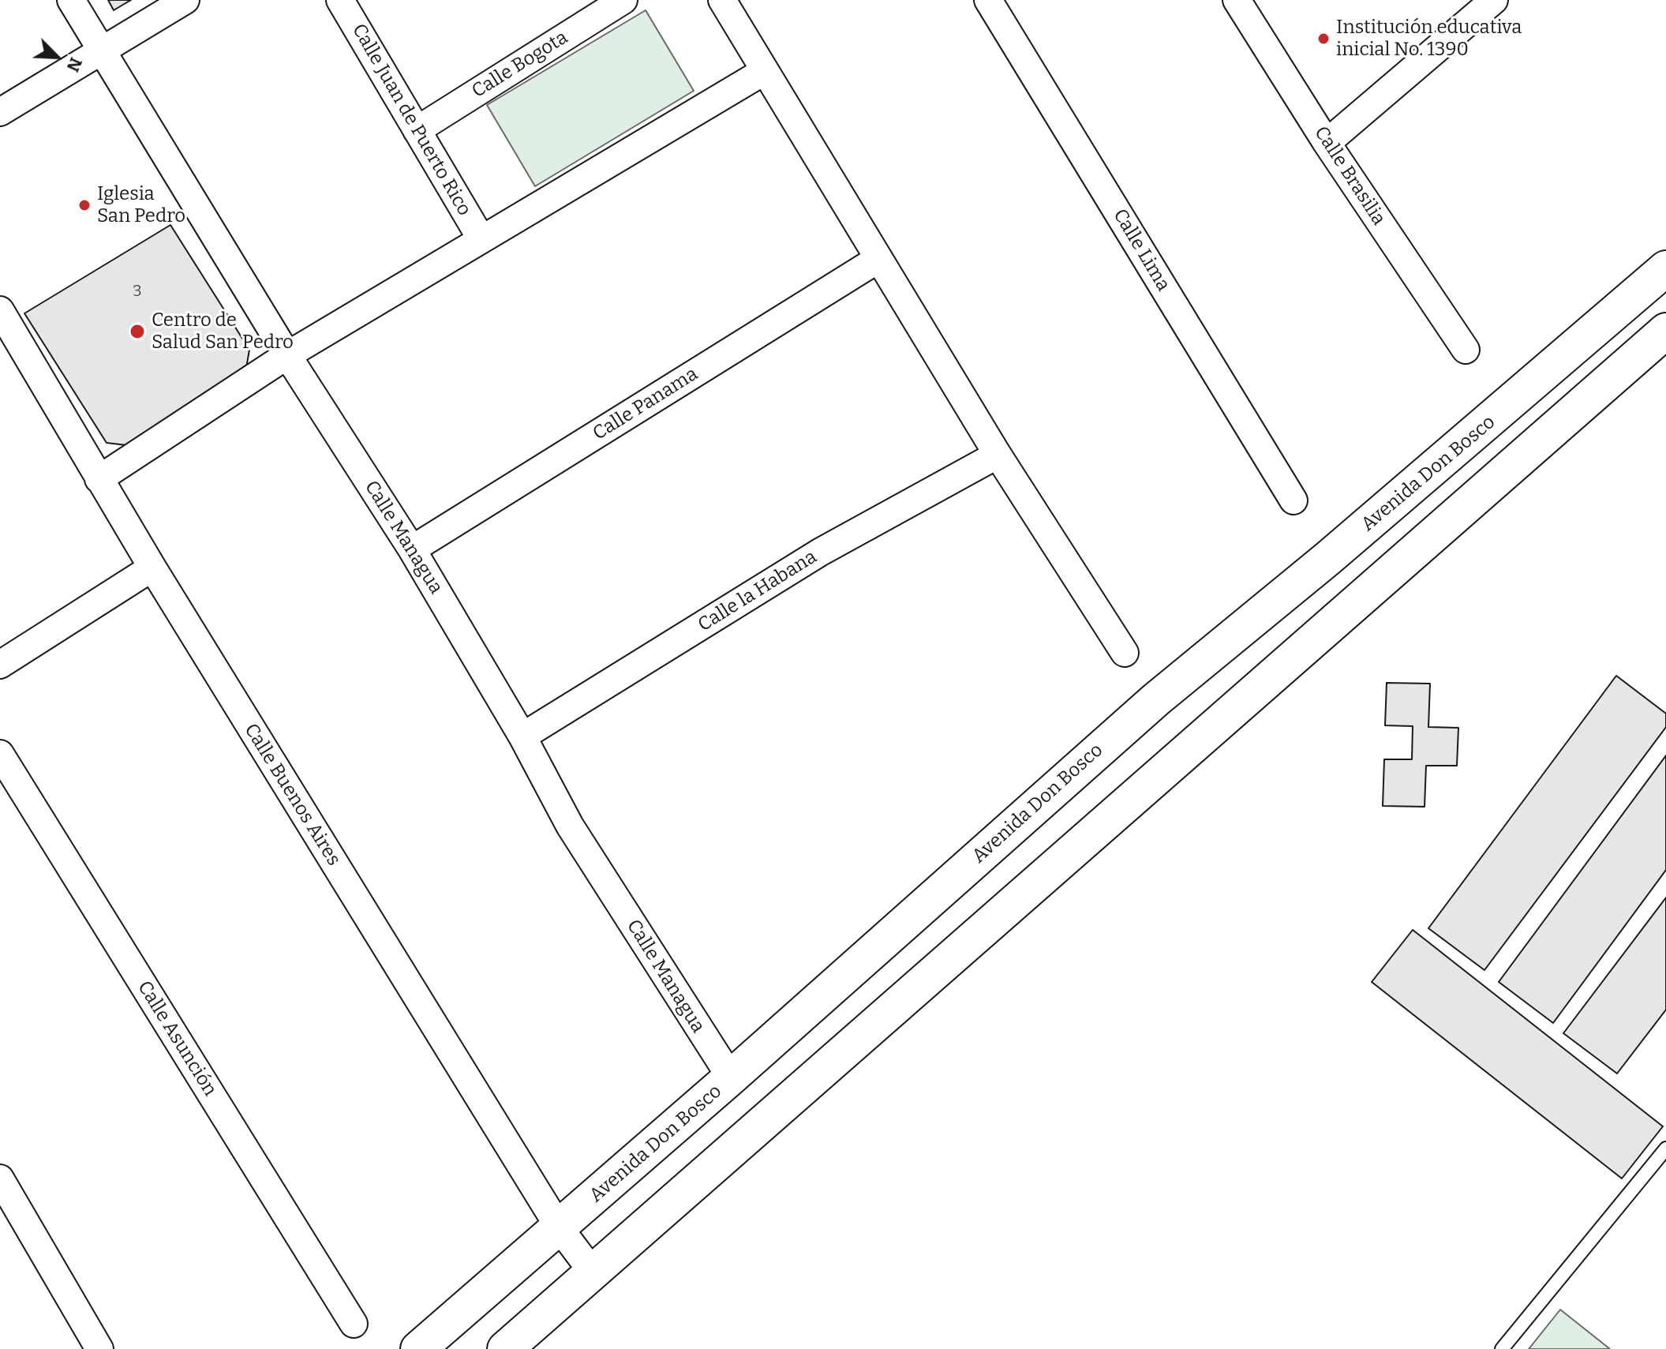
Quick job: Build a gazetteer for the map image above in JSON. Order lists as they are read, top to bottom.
{
  "streets": {
    "main road": ["Avenida Don Bosco"],
    "street": [
      "Calle Bogota",
      "Calle Juan de Puerto Rico",
      "Calle Brasilia",
      "Calle Lima",
      "Calle Panama",
      "Calle Managua",
      "Calle la Habana",
      "Calle Buenos Aires",
      "Calle Asunción"
    ]
  },
  "crossings": [
    ["Calle Bogota", "Calle Juan de Puerto Rico"],
    ["Calle Panama", "Calle Managua"],
    ["Avenida Don Bosco", "Calle Managua"],
    ["Avenida Don Bosco", "Calle Buenos Aires"],
    ["Calle Managua", "Calle la Habana"]
  ],
  "places": ["Institución educativa inicial No. 1390", "Iglesia San Pedro", "Centro de Salud San Pedro"],
  "house_numbers": ["3"],
  "north": "bottom right"
}
